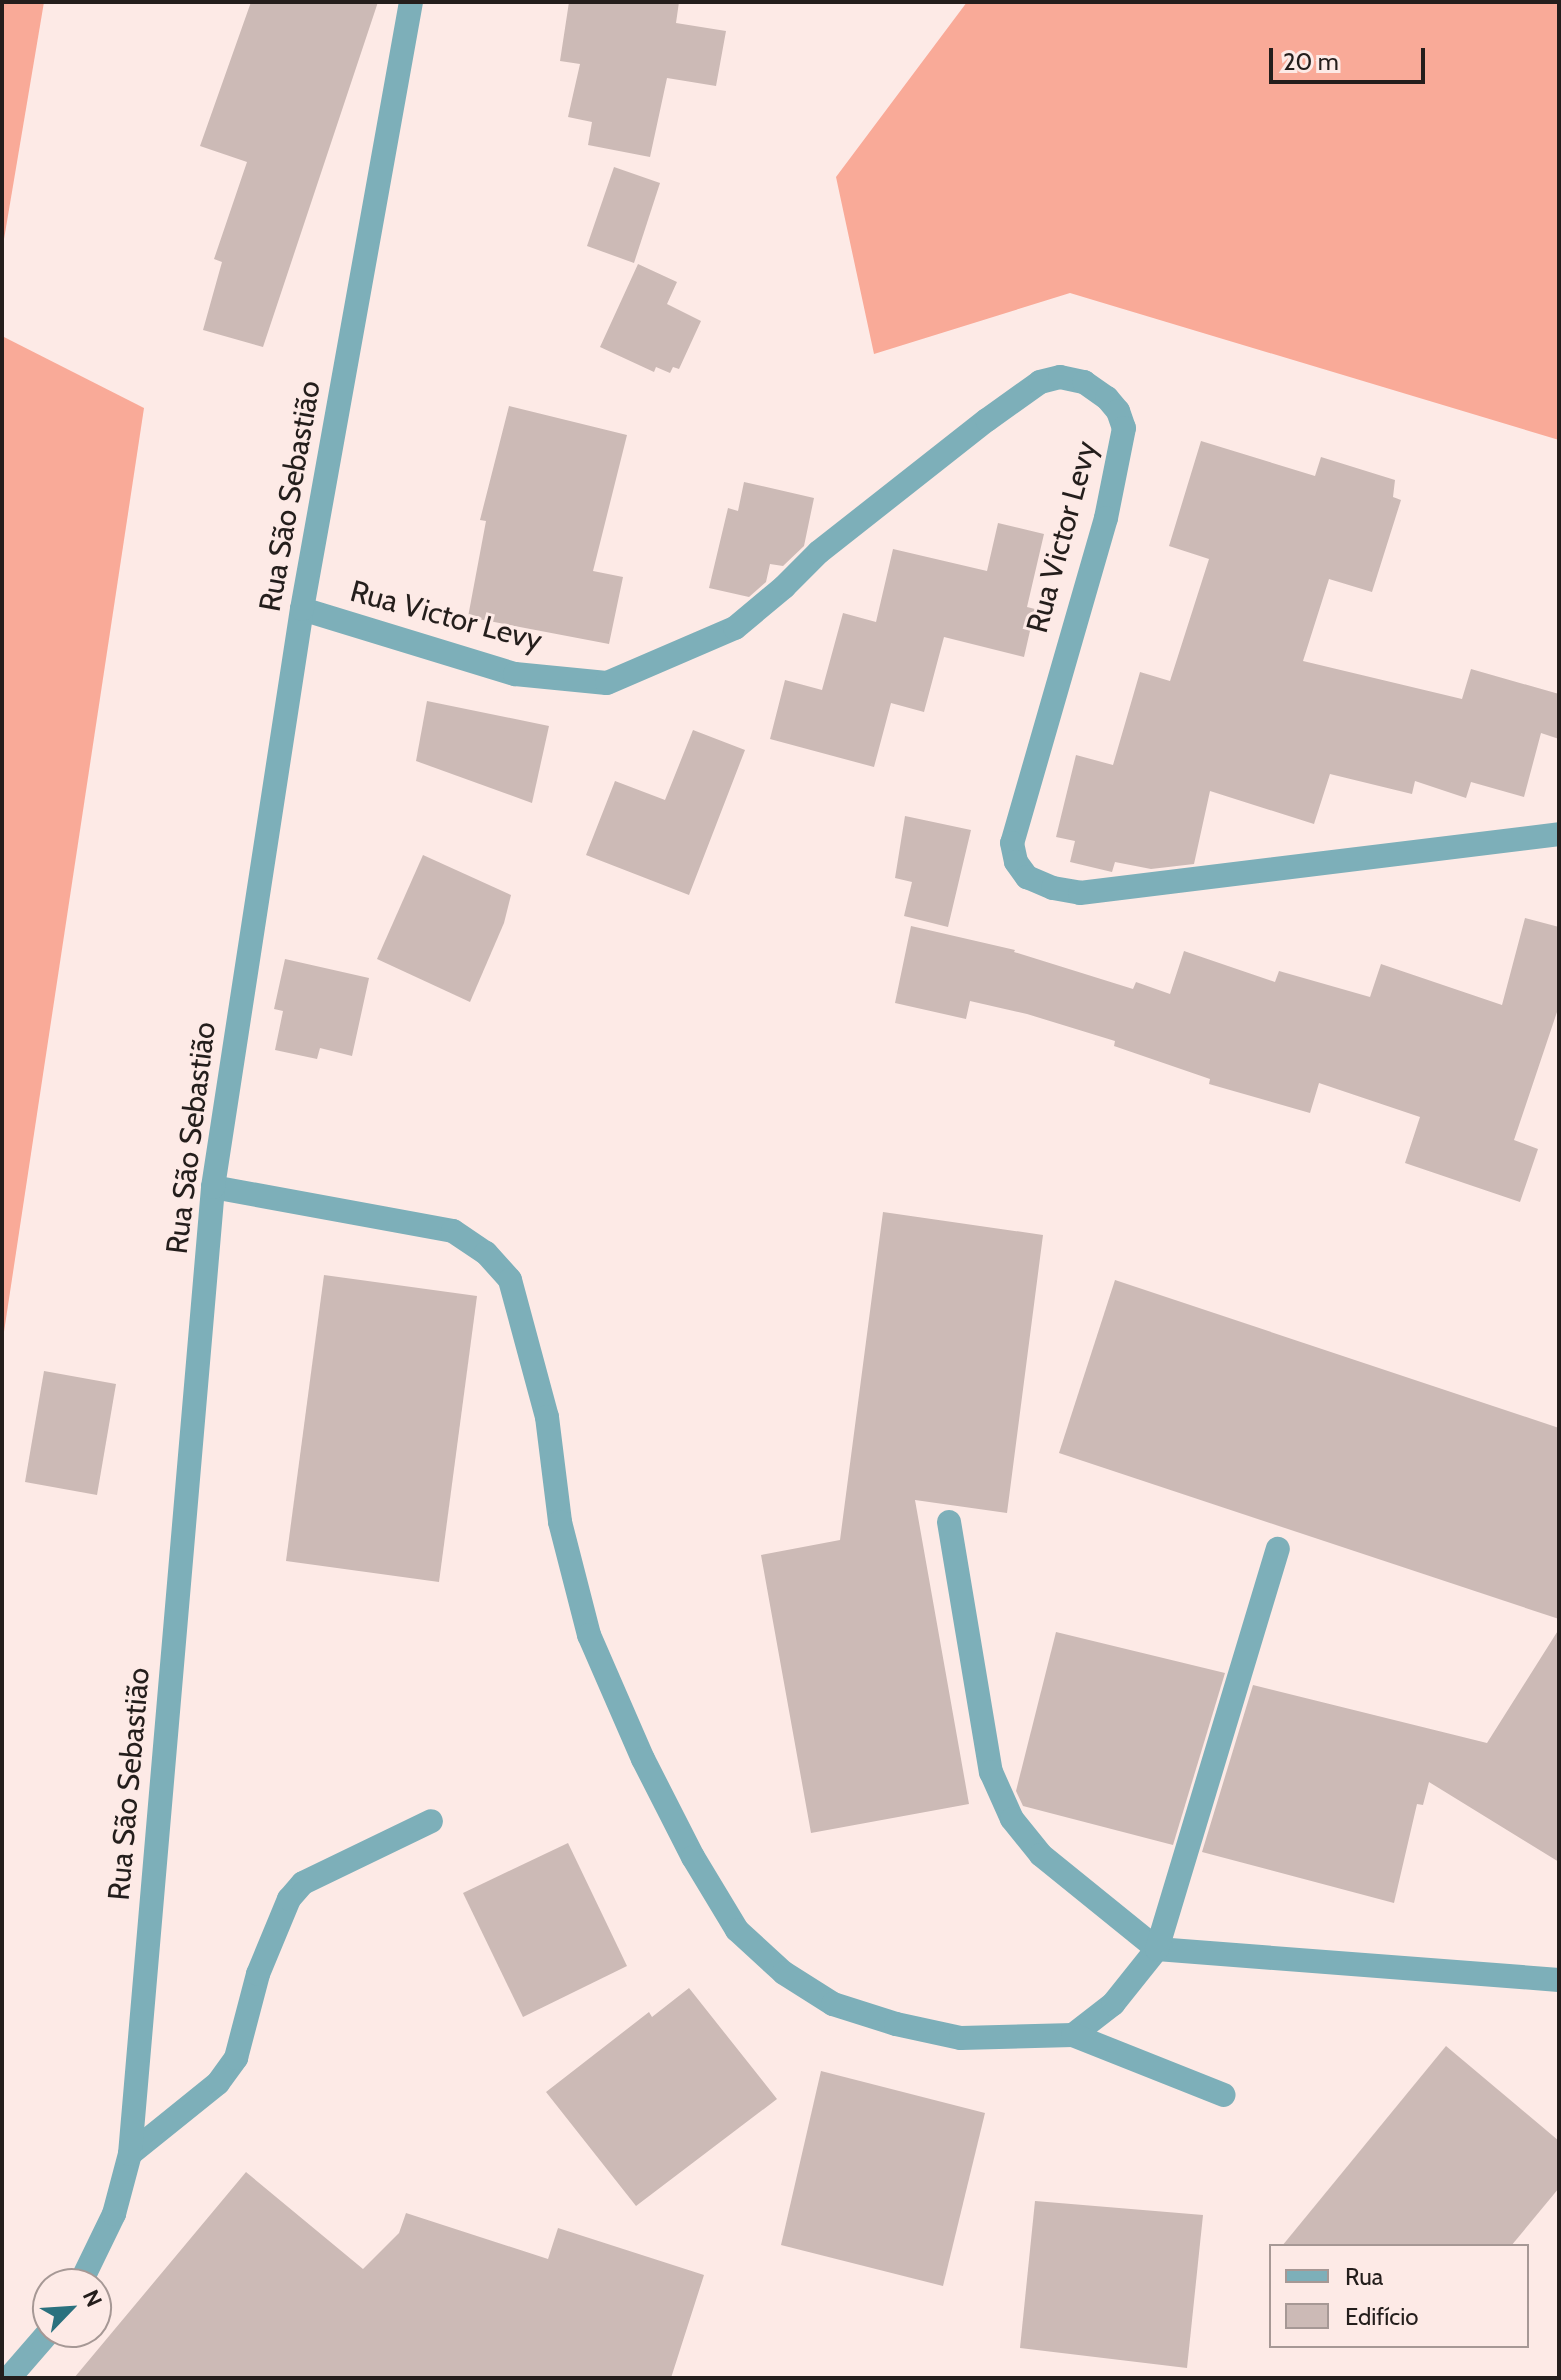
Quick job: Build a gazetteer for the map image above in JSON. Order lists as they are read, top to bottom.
{
  "streets": {
    "street": ["Rua São Sebastião", "Rua Victor Levy"]
  },
  "crossings": [
    ["Rua São Sebastião", "Rua Victor Levy"]
  ],
  "legend": ["Rua", "Edifício"],
  "scale_bar": "20 m",
  "north": "top right"
}
